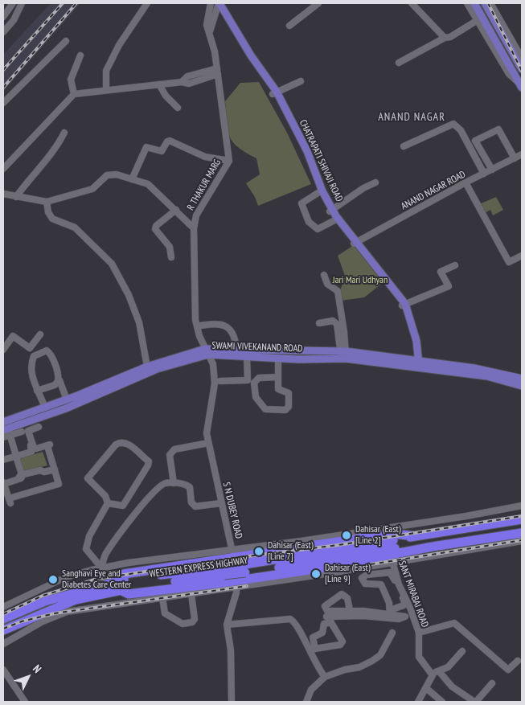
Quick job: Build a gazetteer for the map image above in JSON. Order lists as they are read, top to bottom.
{
  "streets": {
    "highway": ["WESTERN EXPRESS HIGHWAY"],
    "main road": ["CHATRAPATI SHIVAJI ROAD", "SWAMI VIVEKANAND ROAD"],
    "street": [
      "R THAKUR MARG",
      "ANAND NAGAR ROAD",
      "S N DUBEY ROAD",
      "SANT MIRABAI ROAD"
    ]
  },
  "crossings": [
    ["R THAKUR MARG", "SWAMI VIVEKANAND ROAD"],
    ["R THAKUR MARG", "S N DUBEY ROAD"],
    ["SWAMI VIVEKANAND ROAD", "S N DUBEY ROAD"]
  ],
  "districts": ["ANAND NAGAR"],
  "parks": ["Jari Mari Udhyan"],
  "places": [
    "Dahisar (East) [Line 2]",
    "Dahisar (East) [Line 7]",
    "Dahisar (East) [Line 9]",
    "Sanghavi Eye and Diabetes Care Center"
  ],
  "north": "top right"
}
